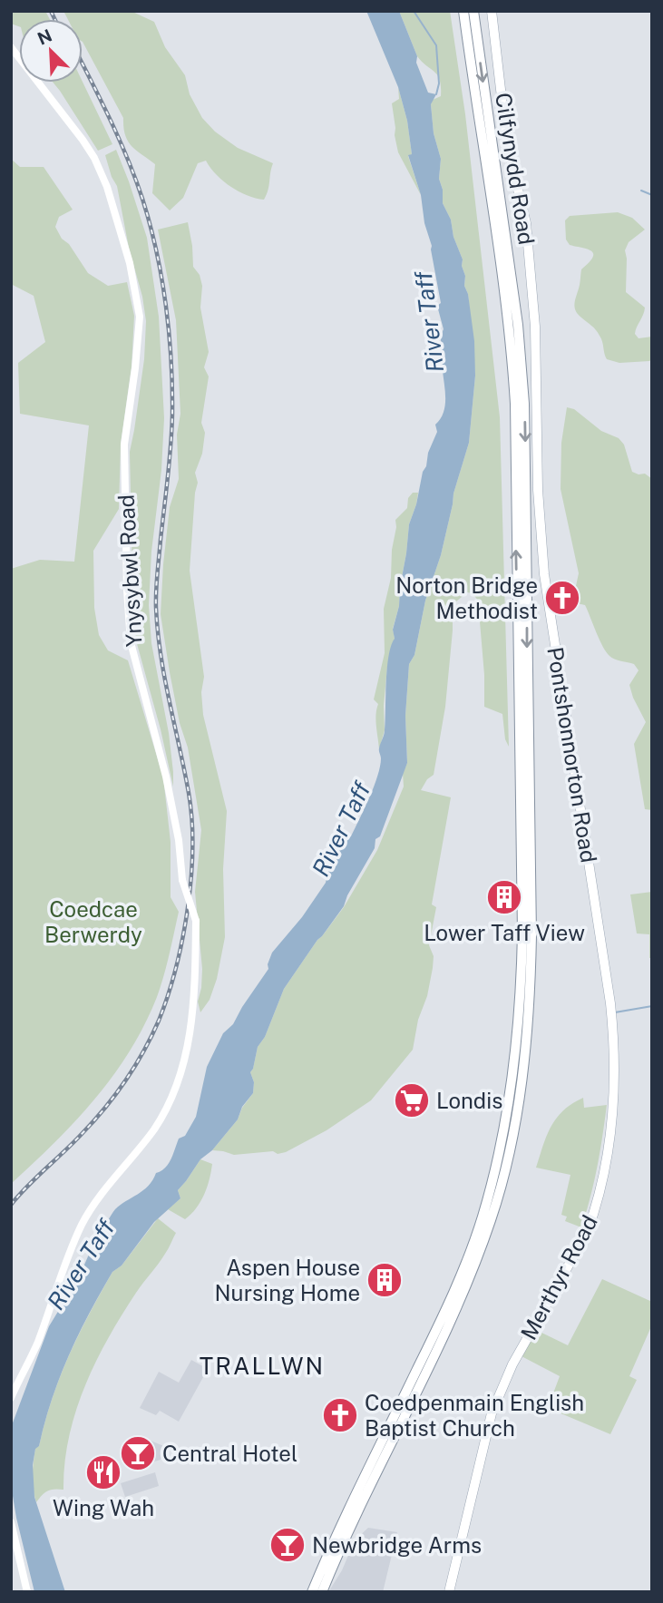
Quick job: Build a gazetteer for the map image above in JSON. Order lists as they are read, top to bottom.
{
  "streets": {
    "main road": [
      "Cilfynydd Road",
      "Ynysybwl Road",
      "Pontshonnorton Road",
      "Merthyr Road"
    ]
  },
  "crossings": [
    ["Cilfynydd Road", "Pontshonnorton Road"],
    ["Pontshonnorton Road", "Merthyr Road"]
  ],
  "districts": ["TRALLWN"],
  "water": ["River Taff"],
  "parks": ["Coedcae Berwerdy"],
  "places": {
    "church": ["Norton Bridge Methodist", "Coedpenmain English Baptist Church"],
    "building": ["Lower Taff View", "Aspen House Nursing Home"],
    "supermarket": ["Londis"],
    "bar": ["Central Hotel", "Newbridge Arms"],
    "restaurant": ["Wing Wah"]
  },
  "north": "top left"
}
